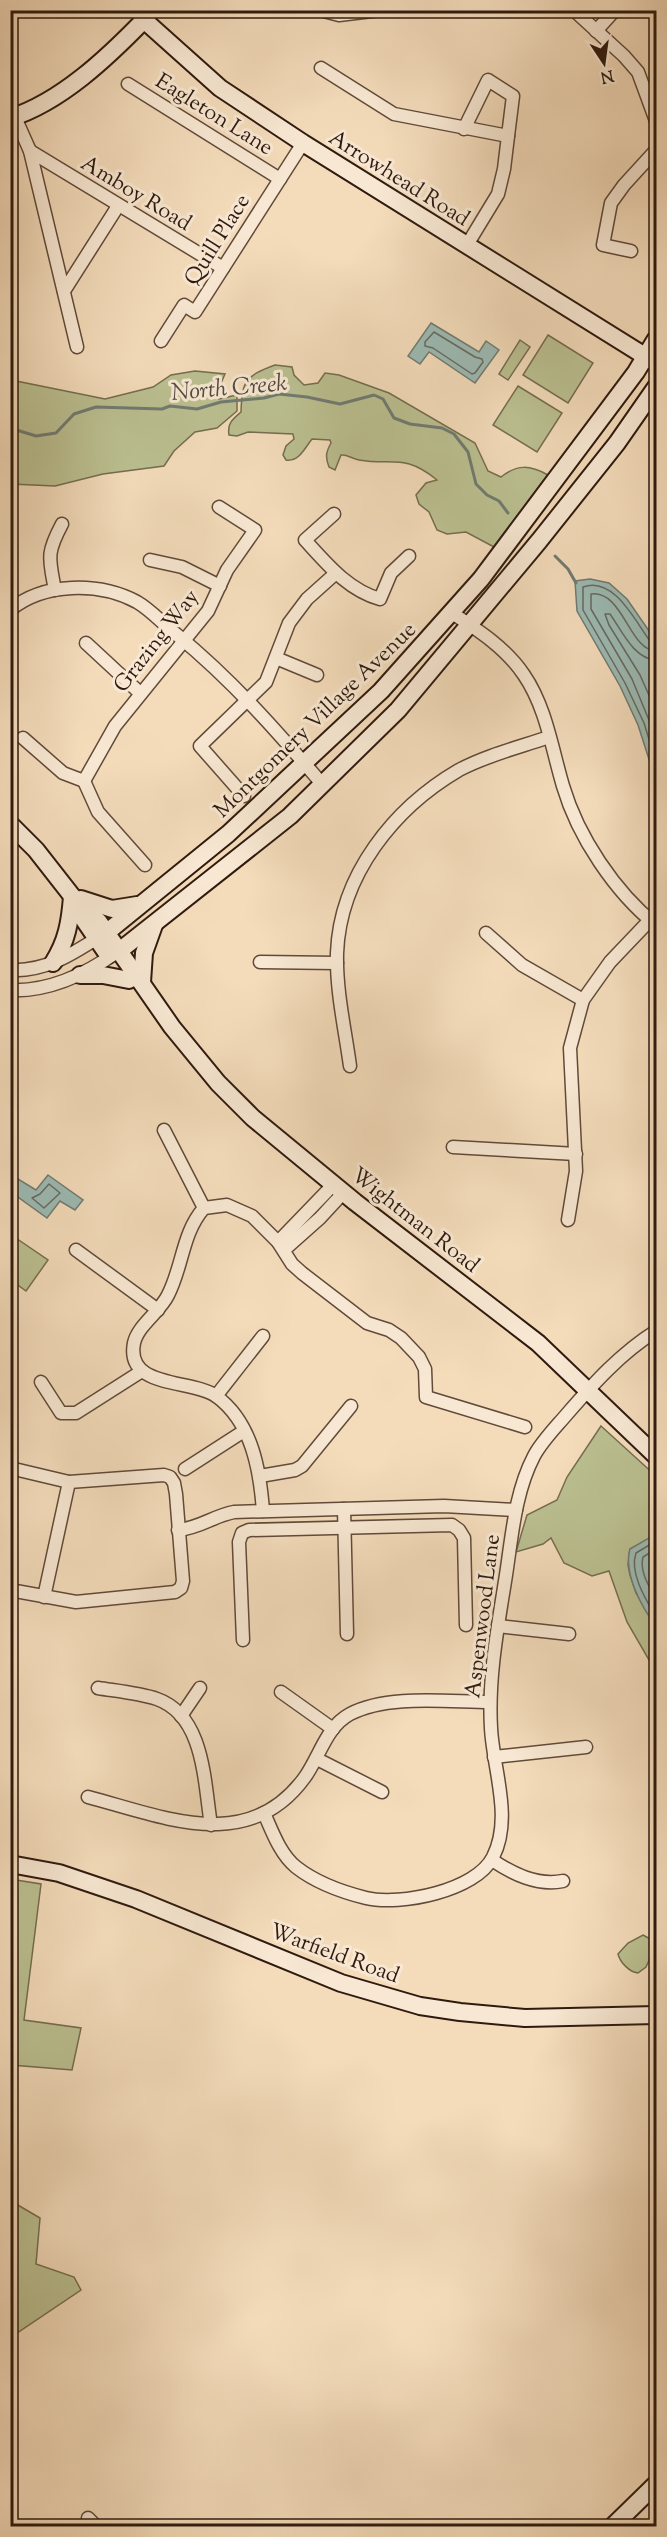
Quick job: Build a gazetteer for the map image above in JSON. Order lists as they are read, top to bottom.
{
  "streets": {
    "main road": [
      "Arrowhead Road",
      "Montgomery Village Avenue",
      "Wightman Road",
      "Warfield Road"
    ],
    "street": [
      "Eagleton Lane",
      "Amboy Road",
      "Quill Place",
      "Grazing Way",
      "Aspenwood Lane"
    ]
  },
  "crossings": [
    ["Eagleton Lane", "Quill Place"],
    ["Arrowhead Road", "Quill Place"],
    ["Arrowhead Road", "Montgomery Village Avenue"],
    ["Amboy Road", "Quill Place"],
    ["Montgomery Village Avenue", "Wightman Road"],
    ["Wightman Road", "Aspenwood Lane"]
  ],
  "water": ["North Creek"],
  "north": "bottom"
}
